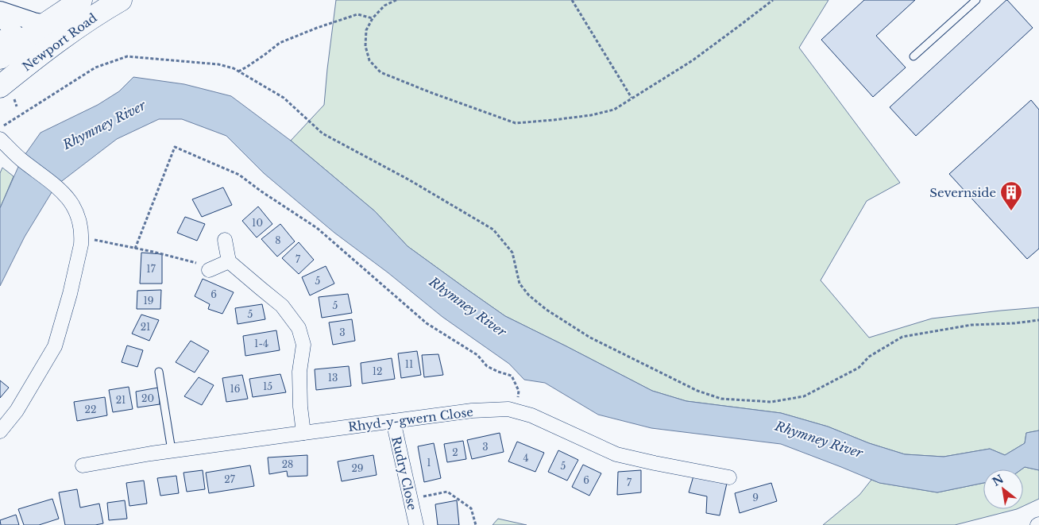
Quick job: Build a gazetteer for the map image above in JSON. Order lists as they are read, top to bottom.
{
  "streets": {
    "main road": ["Newport Road"],
    "street": ["Rhyd-y-gwern Close", "Rudry Close"]
  },
  "crossings": [
    ["Rhyd-y-gwern Close", "Rudry Close"]
  ],
  "water": ["Rhymney River"],
  "places": {
    "building": ["Severnside"]
  },
  "house_numbers": [
    "10",
    "8",
    "7",
    "17",
    "5",
    "6",
    "19",
    "5",
    "5",
    "21",
    "3",
    "1-4",
    "11",
    "12",
    "13",
    "15",
    "16",
    "20",
    "21",
    "22",
    "3",
    "2",
    "4",
    "1",
    "28",
    "5",
    "29",
    "27",
    "6",
    "7",
    "9"
  ],
  "north": "top left"
}
